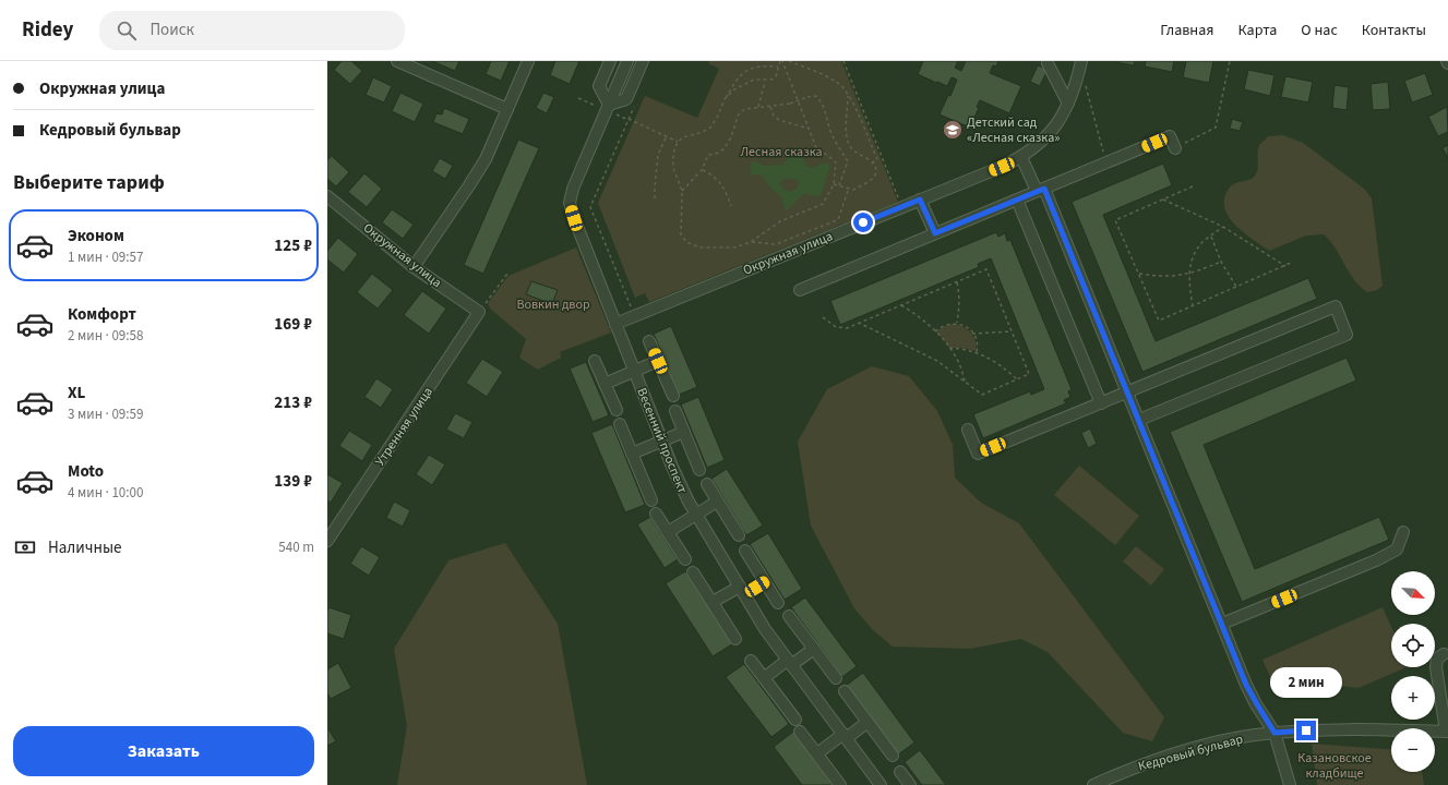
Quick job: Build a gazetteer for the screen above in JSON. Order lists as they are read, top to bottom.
{
  "streets": {
    "street": [
      "Окружная улица",
      "Утренняя улица",
      "Весенний проспект",
      "Кедровый бульвар"
    ]
  },
  "crossings": [
    ["Окружная улица", "Утренняя улица"],
    ["Окружная улица", "Весенний проспект"]
  ],
  "parks": ["Лесная сказка", "Вовкин двор", "Казановское кладбище"],
  "places": {
    "school or university": ["Детский сад «Лесная сказка»"]
  },
  "north": "bottom right",
  "page": {
    "header": "Ridey",
    "search": "Поиск",
    "nav": [
      "Главная",
      "Карта",
      "О нас",
      "Контакты"
    ],
    "banner": ["Окружная улица", "Кедровый бульвар"],
    "heading": "Выберите тариф",
    "list": [
      {
        "name": "Эконом",
        "note": "1 мин · 09:57",
        "value": "125 ₽"
      },
      {
        "name": "Комфорт",
        "note": "2 мин · 09:58",
        "value": "169 ₽"
      },
      {
        "name": "XL",
        "note": "3 мин · 09:59",
        "value": "213 ₽"
      },
      {
        "name": "Moto",
        "note": "4 мин · 10:00",
        "value": "139 ₽"
      }
    ],
    "pay": ["Наличные", "540 m"],
    "map_buttons": ["+", "−"],
    "bubble": "2 мин",
    "buttons": "Заказать"
  }
}
